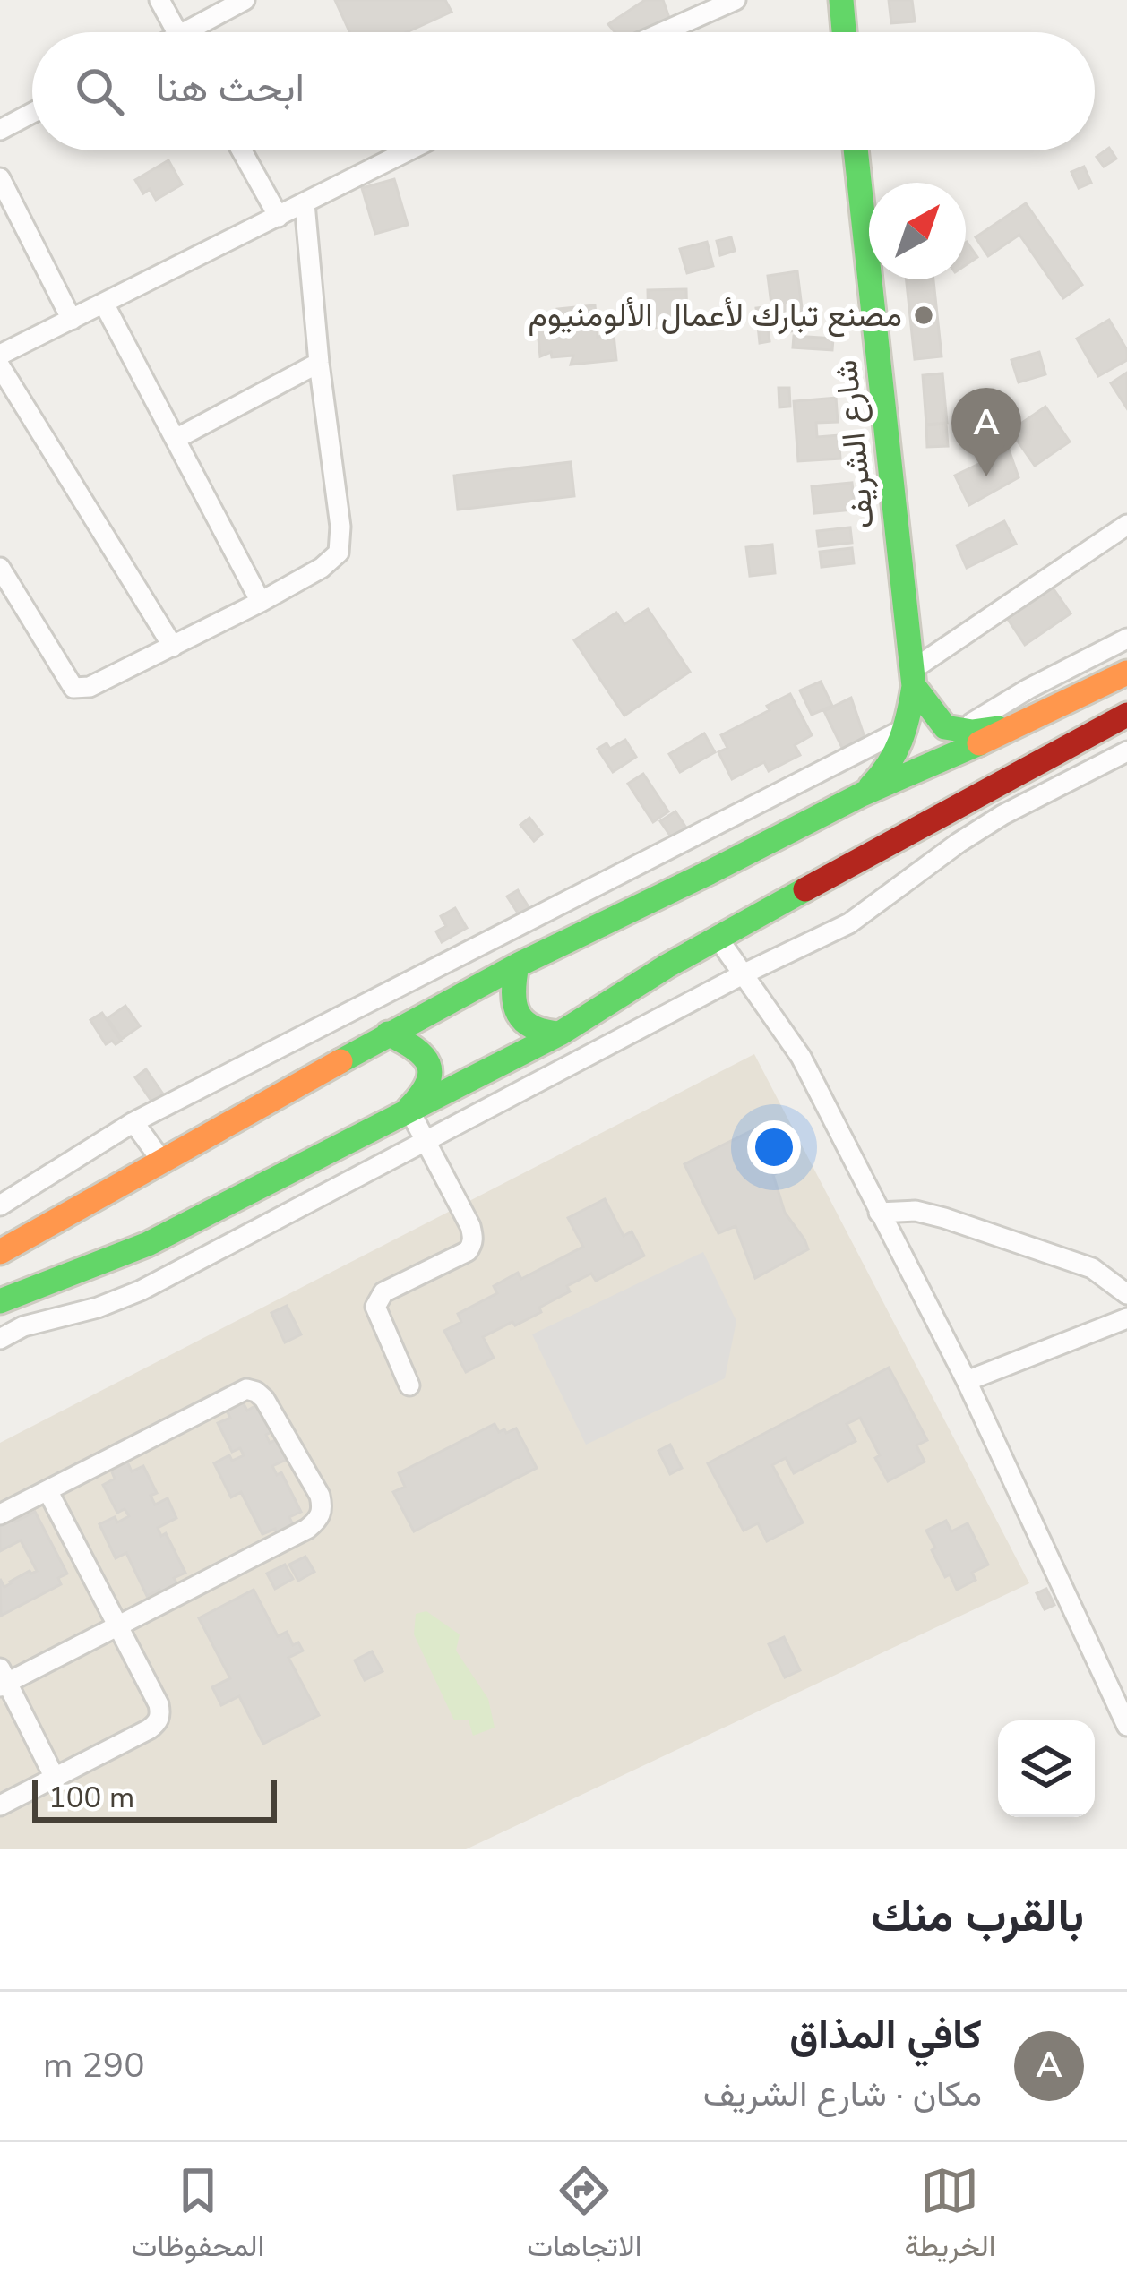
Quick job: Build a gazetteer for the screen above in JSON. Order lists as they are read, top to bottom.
{
  "streets": {
    "main road": ["شارع الشريف"]
  },
  "places": ["مصنع تبارك لأعمال الألومنيوم"],
  "scale_bar": "100 m",
  "north": "top right",
  "page": {
    "search": "ابحث هنا",
    "pins": "A",
    "scale": "100 m",
    "heading": "بالقرب منك",
    "list": [
      {
        "mark": "A",
        "name": "كافي المذاق",
        "note": "مكان · شارع الشريف",
        "value": "290 m"
      }
    ],
    "nav": ["الخريطة", "الاتجاهات", "المحفوظات"]
  }
}
